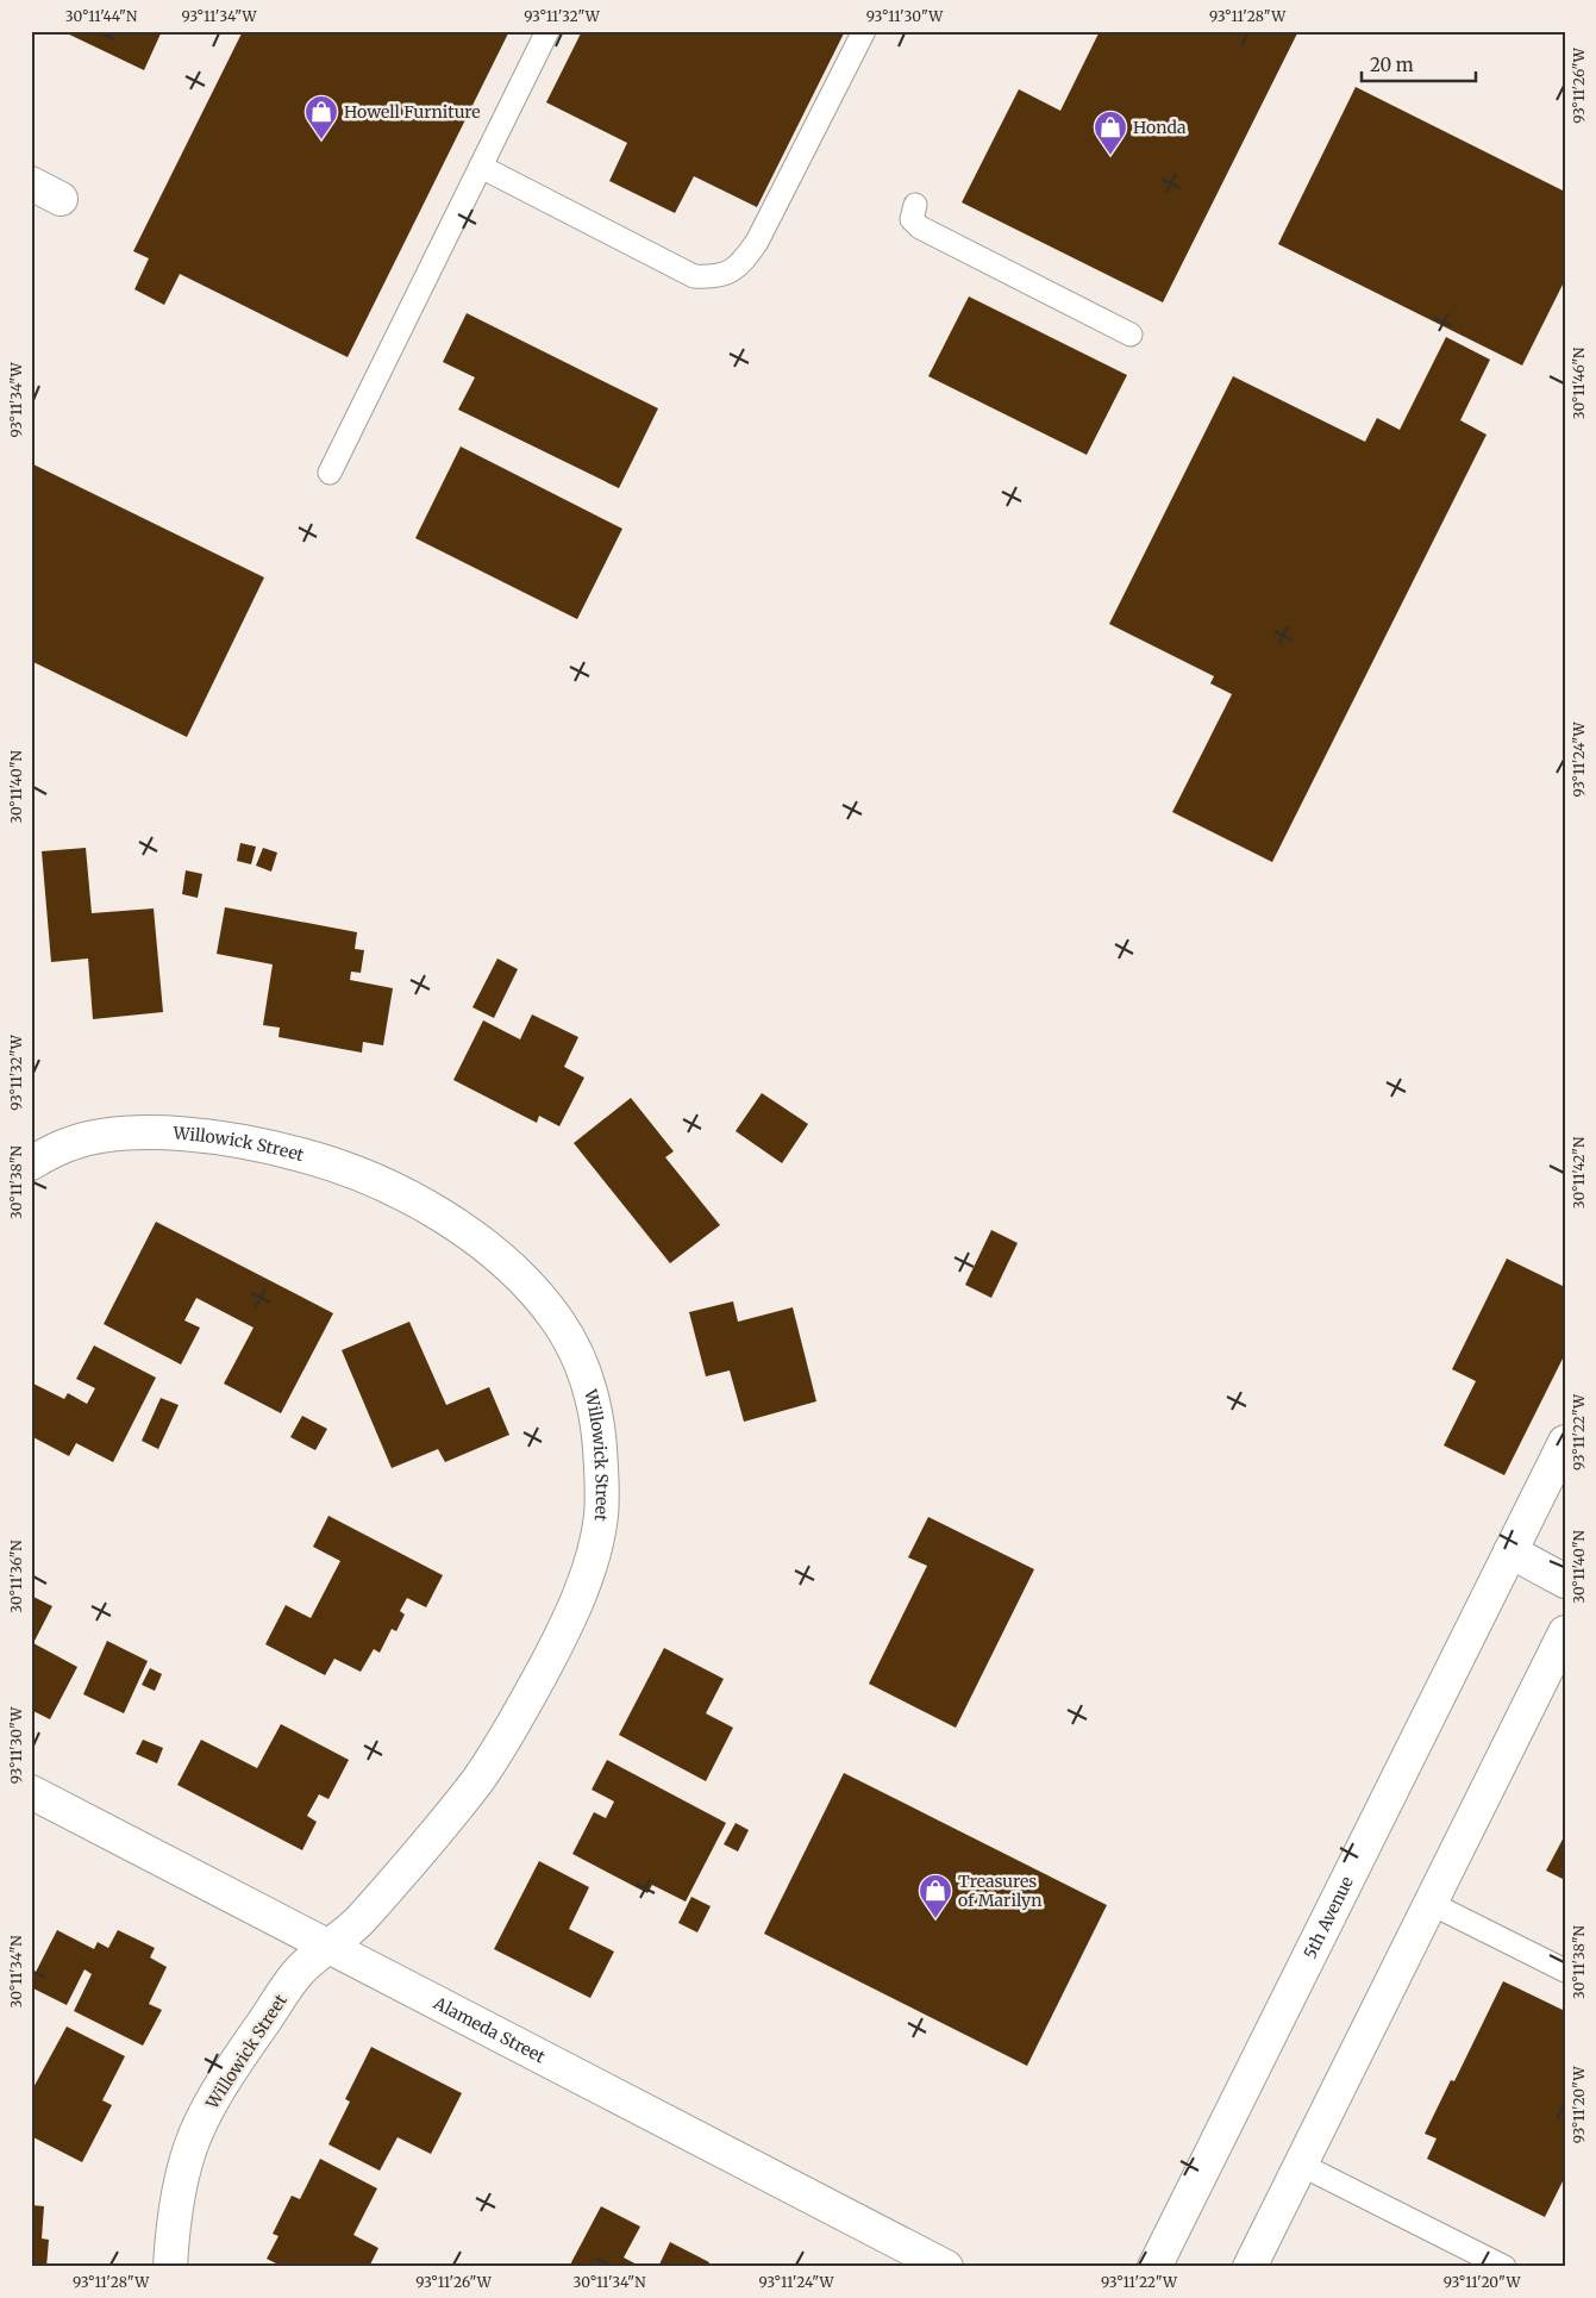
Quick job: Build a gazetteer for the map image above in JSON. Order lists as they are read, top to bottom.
{
  "streets": {
    "street": ["Willowick Street", "5th Avenue", "Alameda Street"]
  },
  "crossings": [
    ["Willowick Street", "Alameda Street"]
  ],
  "places": {
    "shop": ["Howell Furniture", "Honda", "Treasures of Marilyn"]
  },
  "scale_bar": "20 m",
  "coordinates": [
    "30°11'44\"N",
    "93°11'34\"W",
    "93°11'32\"W",
    "93°11'30\"W",
    "93°11'28\"W",
    "93°11'26\"W",
    "30°11'46\"N",
    "93°11'24\"W",
    "30°11'40\"N",
    "30°11'42\"N",
    "30°11'38\"N",
    "93°11'22\"W",
    "30°11'36\"N",
    "30°11'34\"N",
    "93°11'20\"W"
  ]
}
